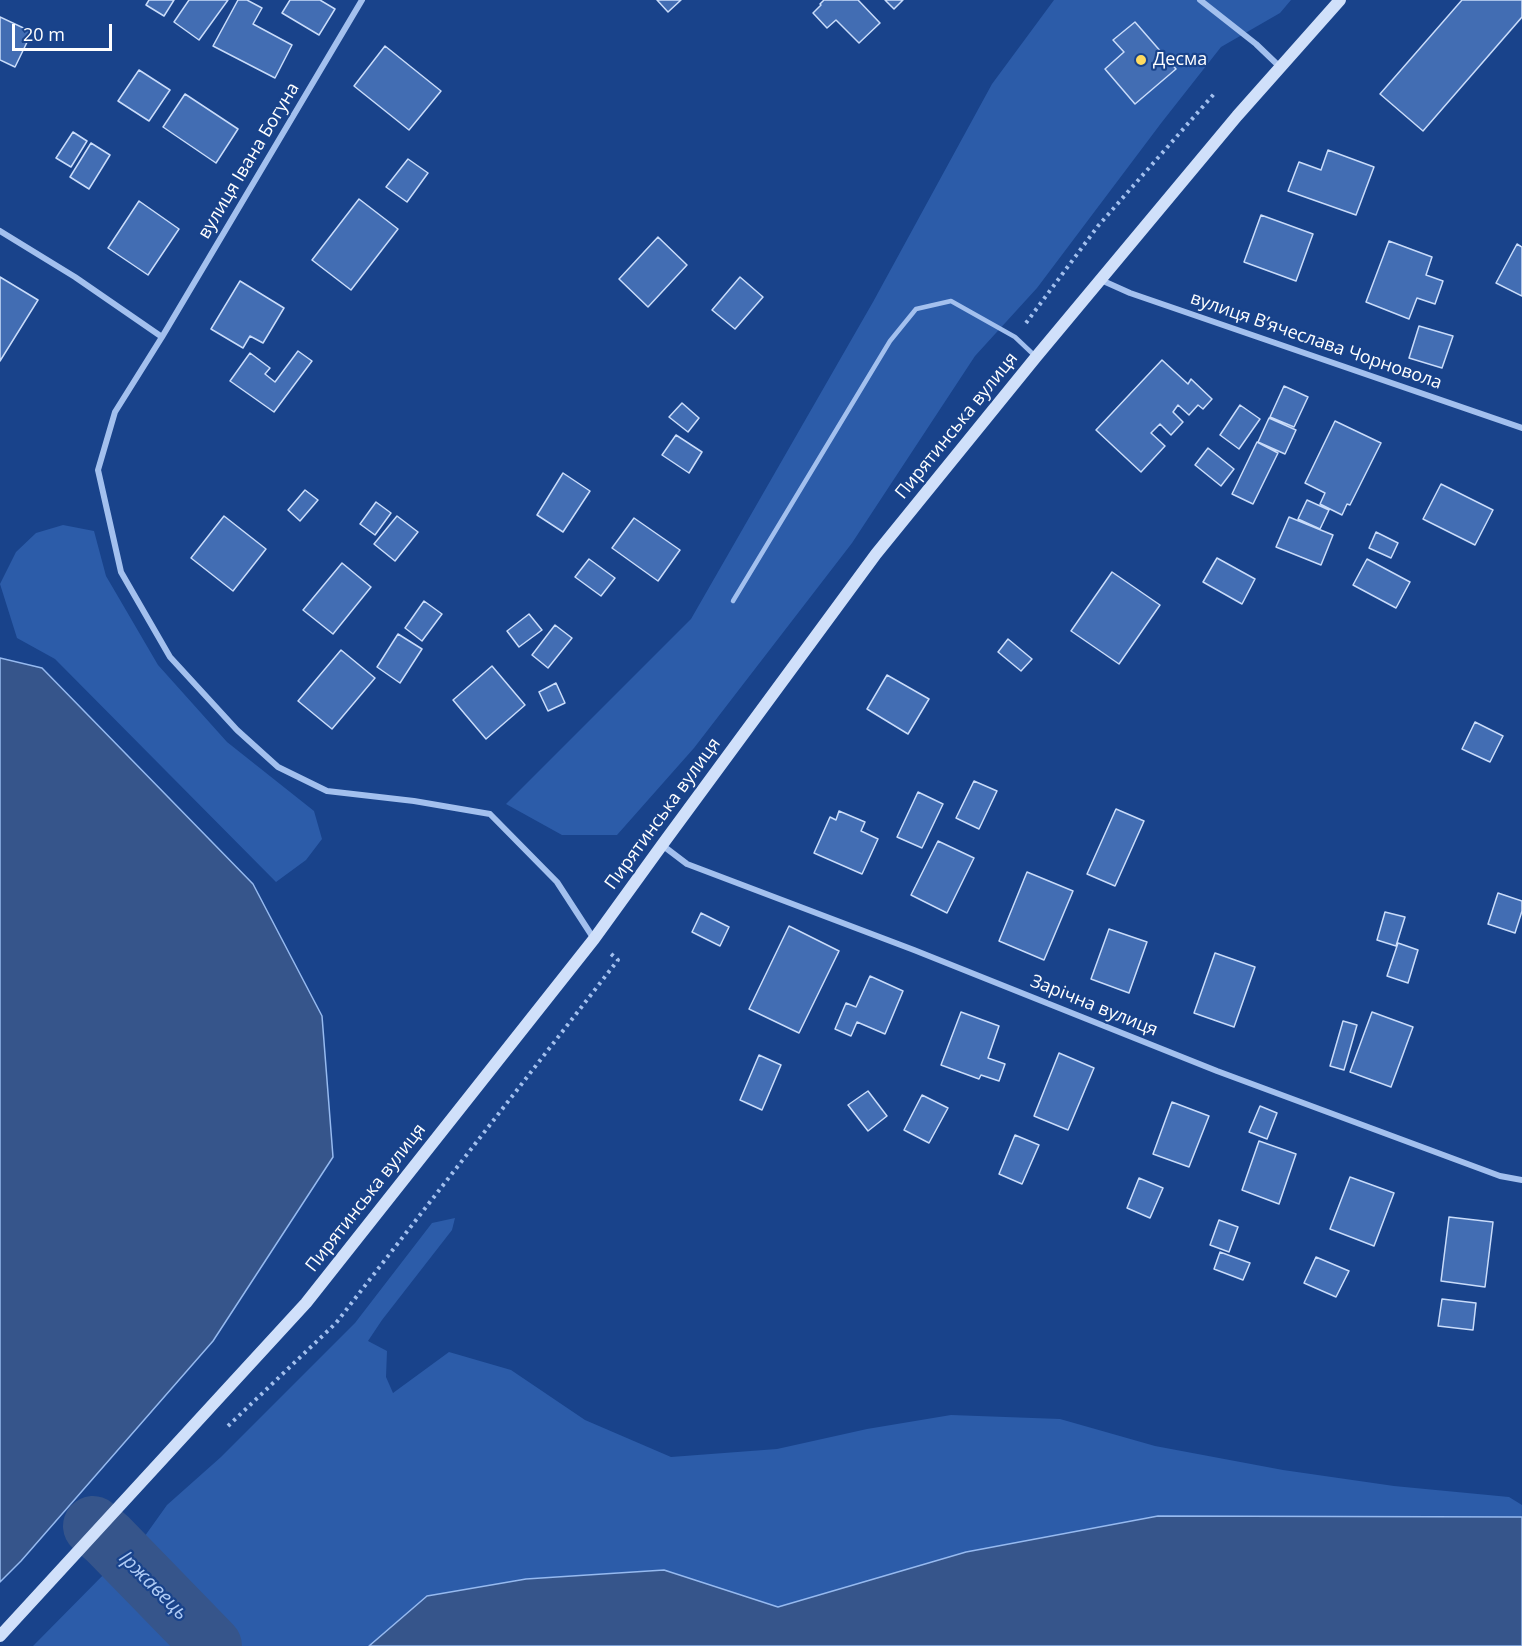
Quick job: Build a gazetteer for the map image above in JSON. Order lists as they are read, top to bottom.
{
  "streets": {
    "main road": ["Пирятинська вулиця"],
    "street": ["вулиця Івана Богуна", "вулиця Вʼячеслава Чорновола", "Зарічна вулиця"]
  },
  "crossings": [
    ["вулиця Івана Богуна", "Пирятинська вулиця"],
    ["вулиця Вʼячеслава Чорновола", "Пирятинська вулиця"],
    ["Пирятинська вулиця", "Зарічна вулиця"]
  ],
  "water": ["Іржавець"],
  "places": ["Десма"],
  "scale_bar": "20 m"
}
